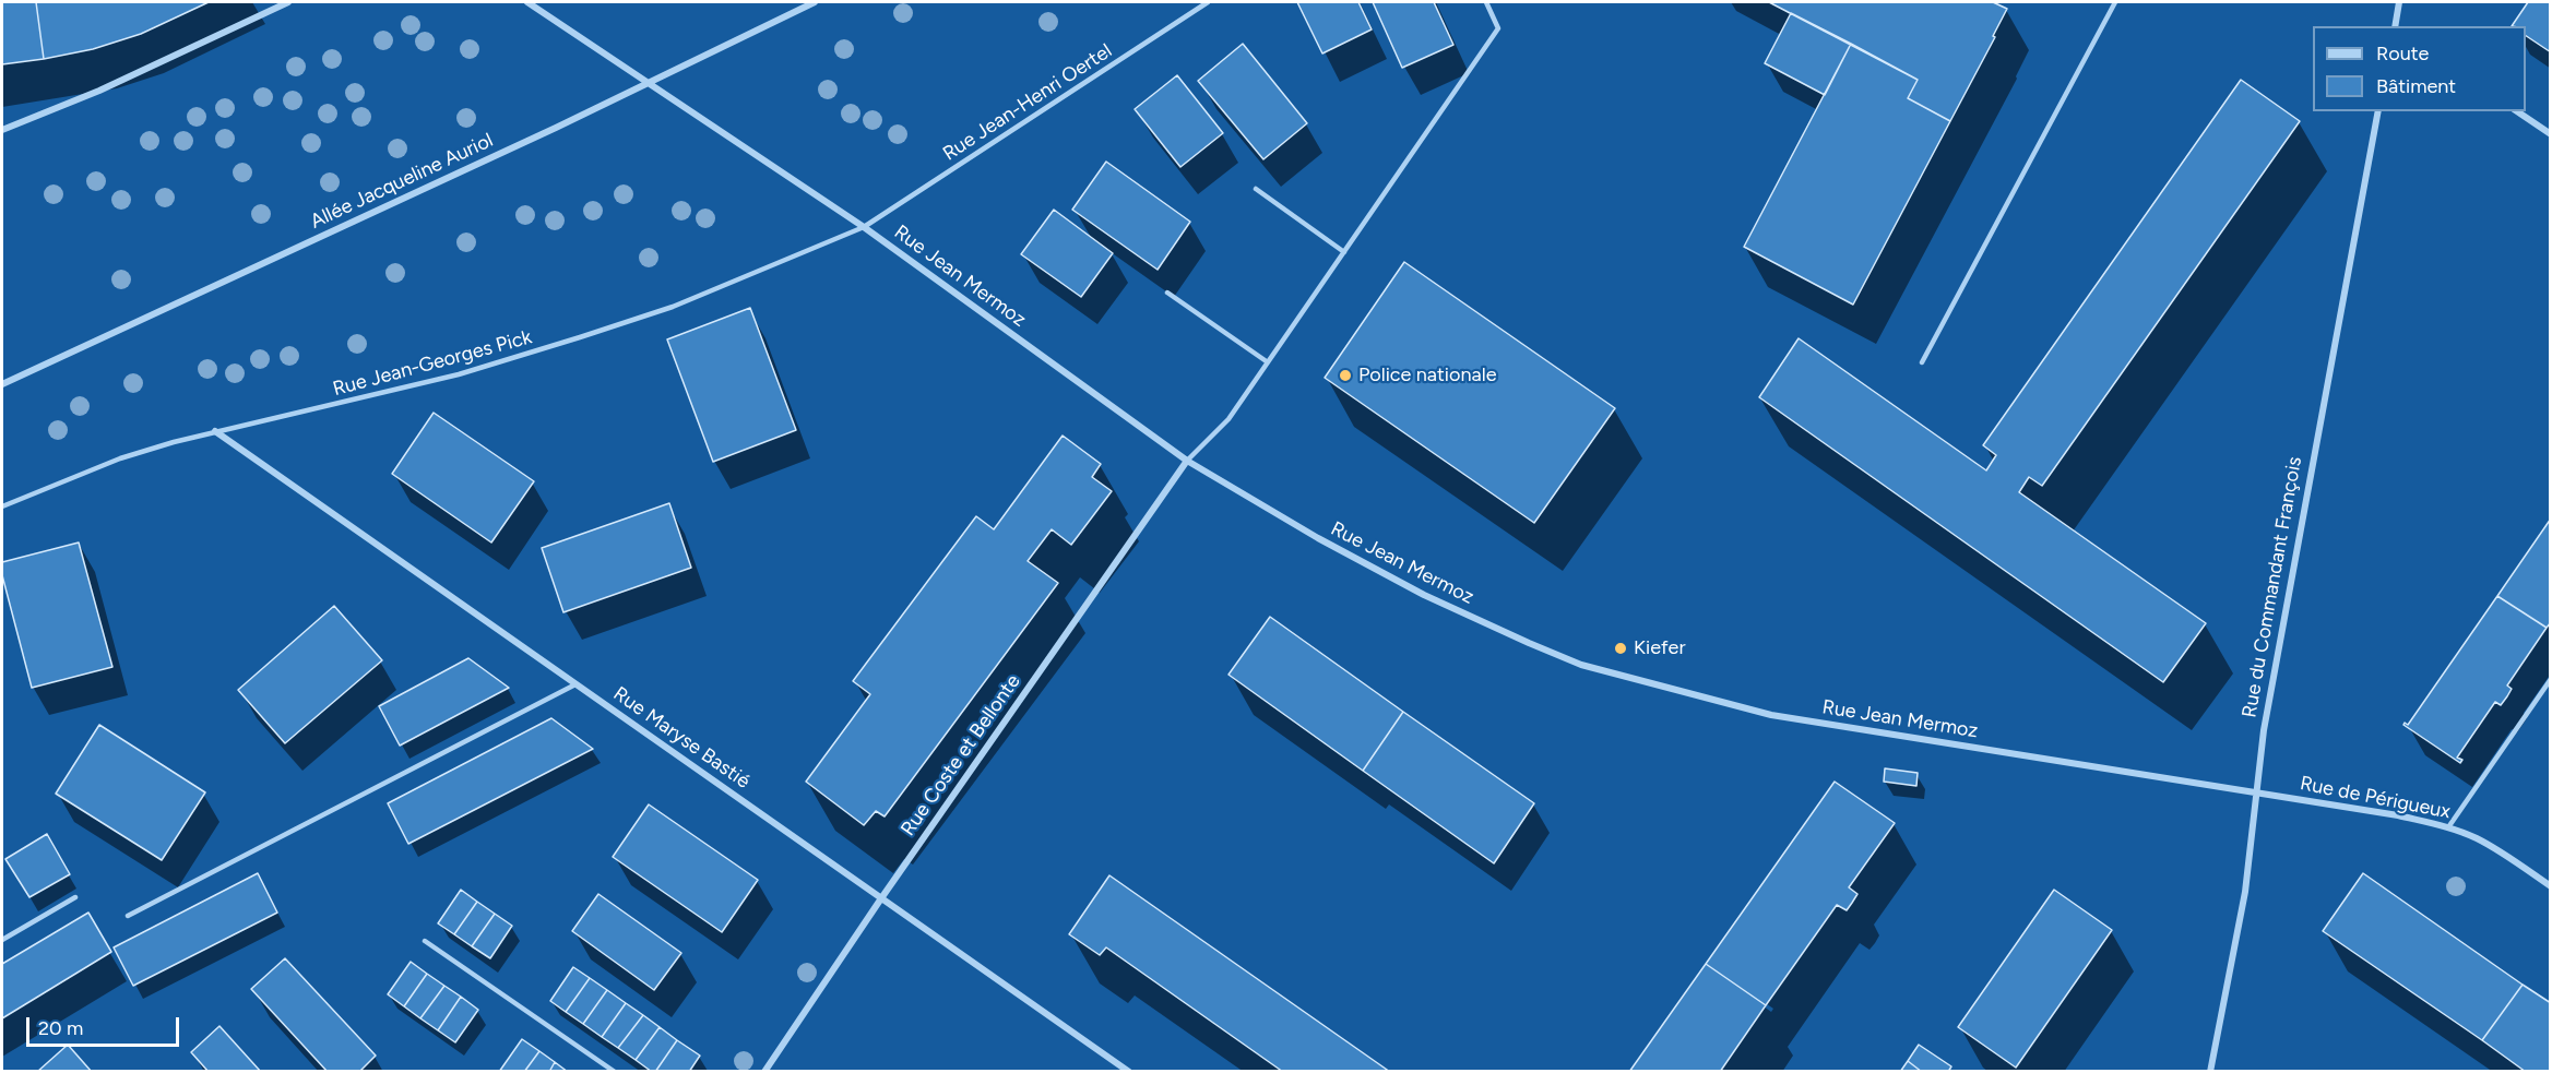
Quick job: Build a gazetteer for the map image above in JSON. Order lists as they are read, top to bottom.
{
  "streets": {
    "street": [
      "Allée Jacqueline Auriol",
      "Rue Jean Mermoz",
      "Rue du Commandant François",
      "Rue Maryse Bastié",
      "Rue Coste et Bellonte",
      "Rue de Périgueux"
    ],
    "lane": ["Rue Jean-Henri Oertel", "Rue Jean-Georges Pick"]
  },
  "crossings": [
    ["Rue Jean-Henri Oertel", "Rue Jean Mermoz"],
    ["Rue Jean-Henri Oertel", "Rue Jean-Georges Pick"],
    ["Allée Jacqueline Auriol", "Rue Jean Mermoz"],
    ["Rue Jean Mermoz", "Rue Jean-Georges Pick"],
    ["Rue Jean Mermoz", "Rue du Commandant François"],
    ["Rue Jean Mermoz", "Rue Coste et Bellonte"],
    ["Rue Jean Mermoz", "Rue de Périgueux"],
    ["Rue Jean-Georges Pick", "Rue Maryse Bastié"],
    ["Rue du Commandant François", "Rue de Périgueux"],
    ["Rue Maryse Bastié", "Rue Coste et Bellonte"]
  ],
  "places": ["Police nationale", "Kiefer"],
  "legend": ["Route", "Bâtiment"],
  "scale_bar": "20 m"
}
